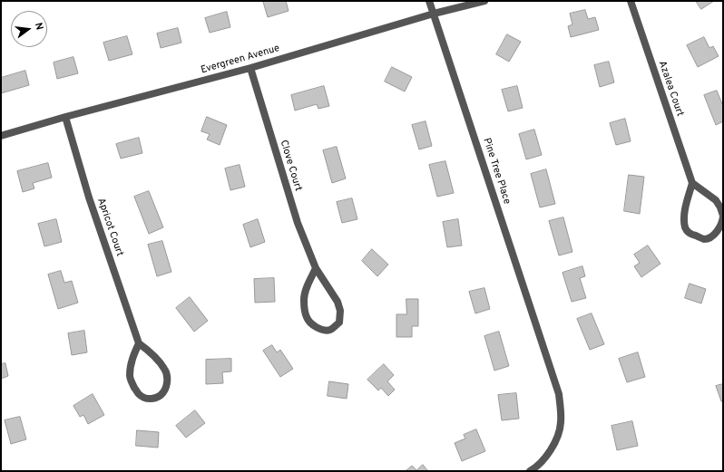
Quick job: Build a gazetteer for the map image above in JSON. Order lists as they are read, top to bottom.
{
  "streets": {
    "street": [
      "Evergreen Avenue",
      "Azalea Court",
      "Clove Court",
      "Pine Tree Place",
      "Apricot Court"
    ]
  },
  "crossings": [
    ["Evergreen Avenue", "Clove Court"],
    ["Evergreen Avenue", "Pine Tree Place"],
    ["Evergreen Avenue", "Apricot Court"]
  ],
  "north": "right"
}
